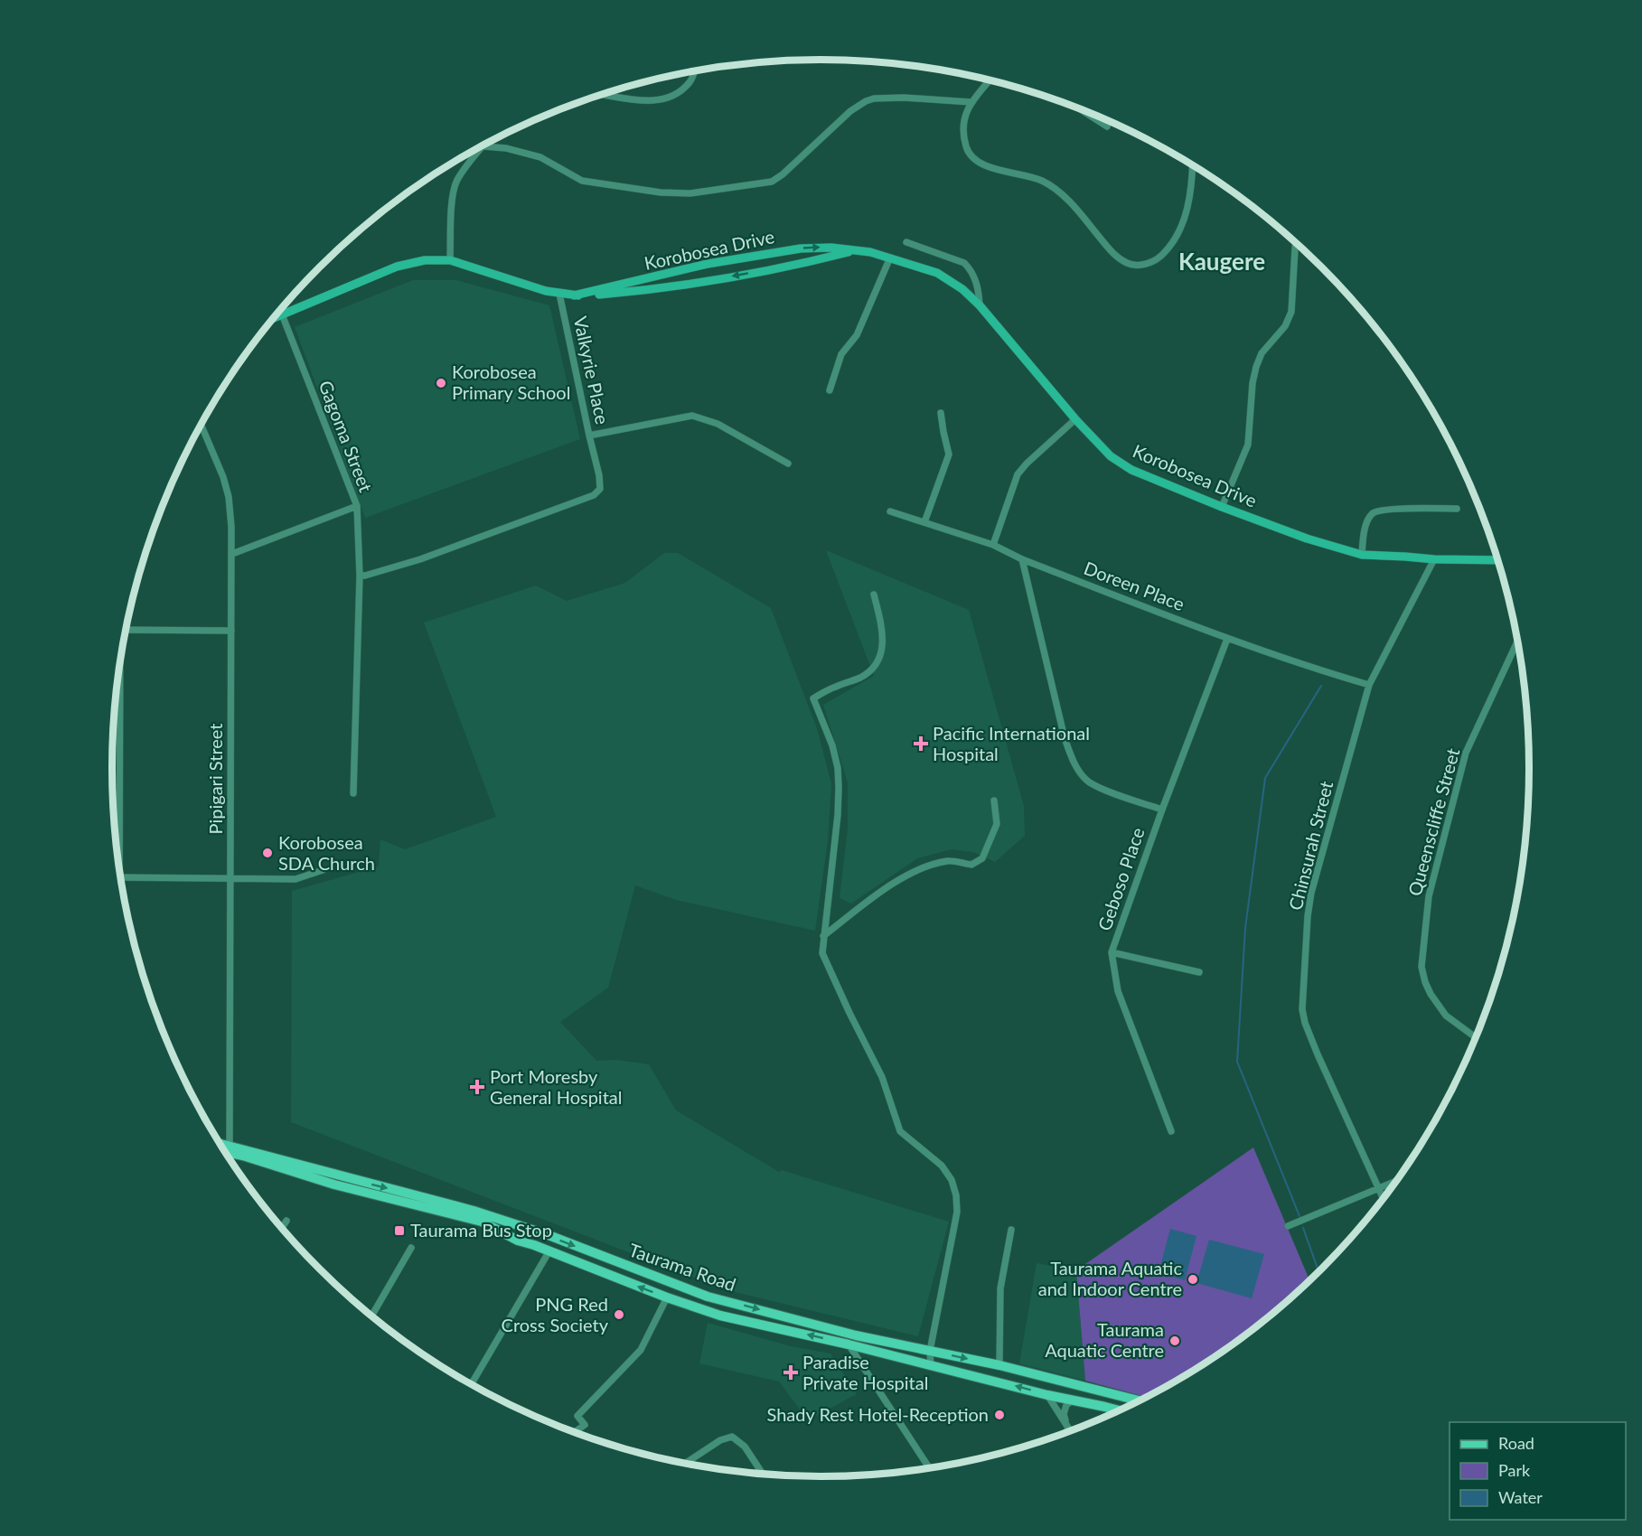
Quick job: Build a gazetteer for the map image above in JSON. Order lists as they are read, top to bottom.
{
  "streets": {
    "main road": ["Korobosea Drive", "Taurama Road"],
    "street": [
      "Valkyrie Place",
      "Gagoma Street",
      "Doreen Place",
      "Pipigari Street",
      "Queenscliffe Street",
      "Chinsurah Street",
      "Geboso Place"
    ]
  },
  "crossings": [
    ["Korobosea Drive", "Valkyrie Place"],
    ["Korobosea Drive", "Gagoma Street"],
    ["Korobosea Drive", "Chinsurah Street"],
    ["Gagoma Street", "Pipigari Street"],
    ["Doreen Place", "Chinsurah Street"],
    ["Doreen Place", "Geboso Place"],
    ["Pipigari Street", "Taurama Road"]
  ],
  "districts": ["Kaugere"],
  "places": {
    "other": [
      "Korobosea Primary School",
      "Korobosea SDA Church",
      "Taurama Aquatic and Indoor Centre",
      "PNG Red Cross Society",
      "Taurama Aquatic Centre",
      "Shady Rest Hotel-Reception"
    ],
    "health": ["Pacific International Hospital", "Port Moresby General Hospital", "Paradise Private Hospital"],
    "transit": ["Taurama Bus Stop"]
  },
  "legend": ["Road", "Park", "Water"]
}
